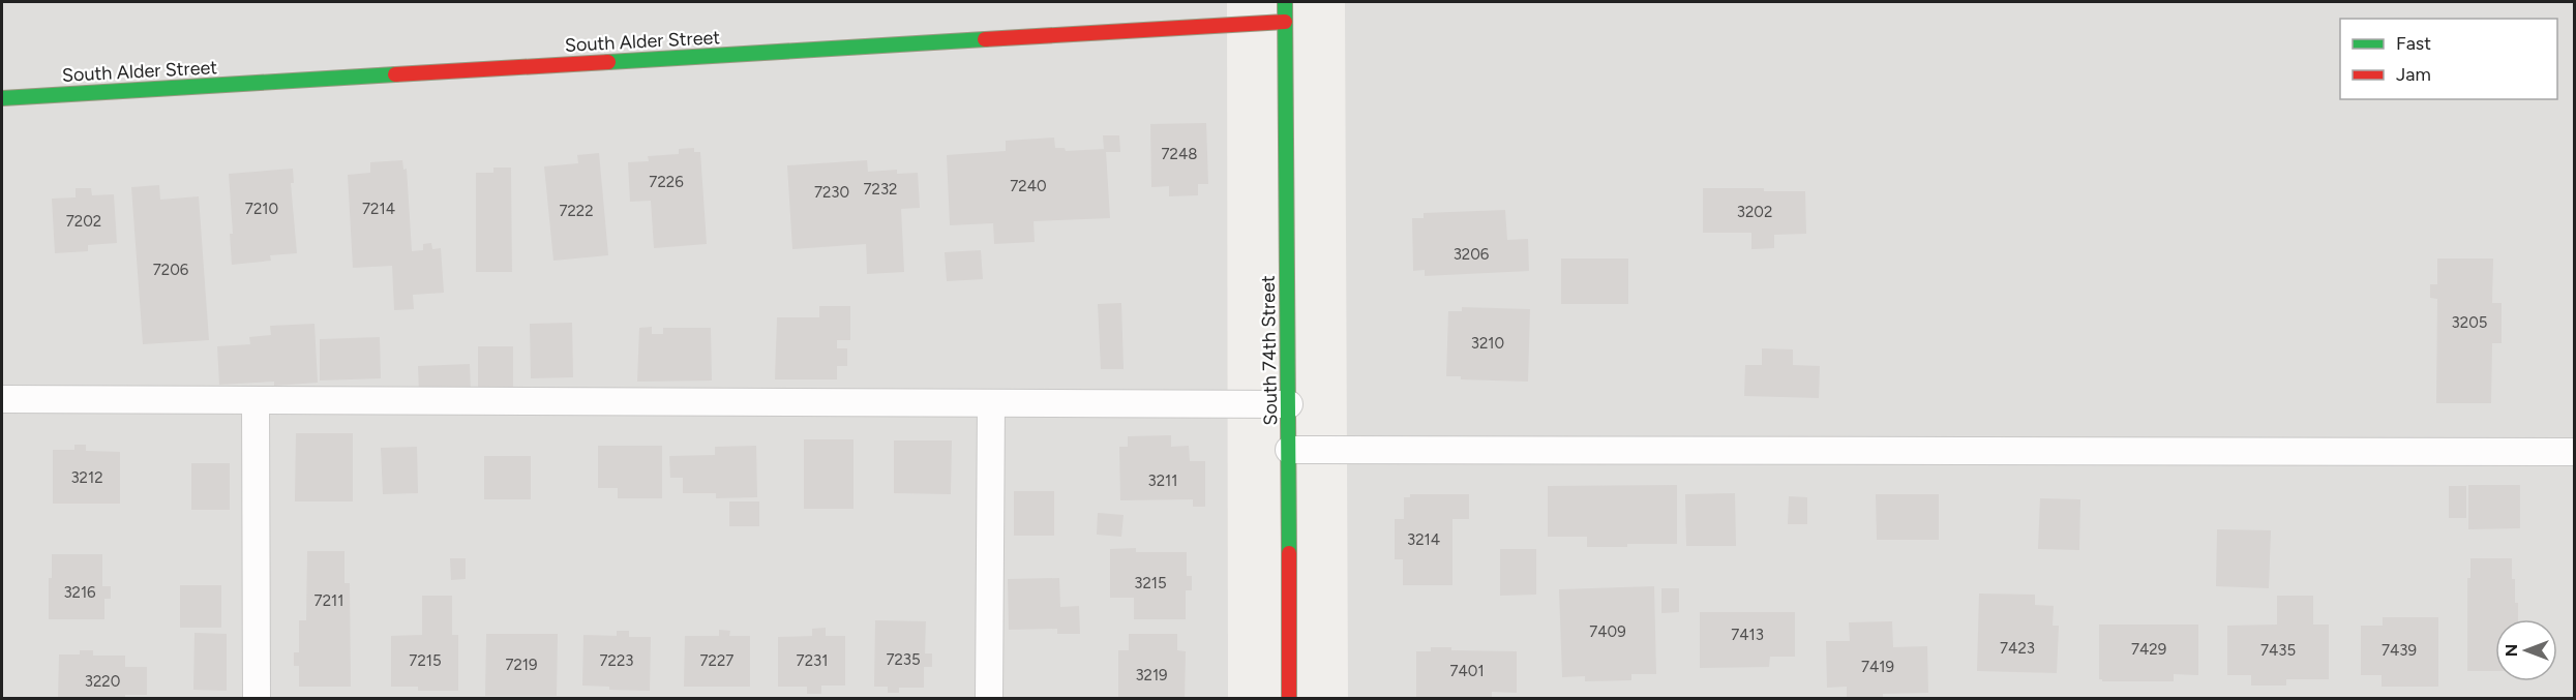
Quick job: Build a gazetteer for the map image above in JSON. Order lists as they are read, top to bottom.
{
  "streets": {
    "street": ["South Alder Street", "South 74th Street"]
  },
  "crossings": [
    ["South Alder Street", "South 74th Street"]
  ],
  "house_numbers": [
    "7248",
    "7226",
    "7240",
    "7232",
    "7230",
    "7210",
    "7214",
    "7222",
    "3202",
    "7202",
    "3206",
    "7206",
    "3205",
    "3210",
    "3212",
    "3211",
    "3214",
    "3215",
    "3216",
    "7211",
    "7409",
    "7413",
    "7423",
    "7429",
    "7435",
    "7439",
    "7235",
    "7215",
    "7223",
    "7227",
    "7231",
    "7219",
    "7419",
    "7401",
    "3219",
    "3220"
  ],
  "legend": ["Fast", "Jam"],
  "north": "left"
}
